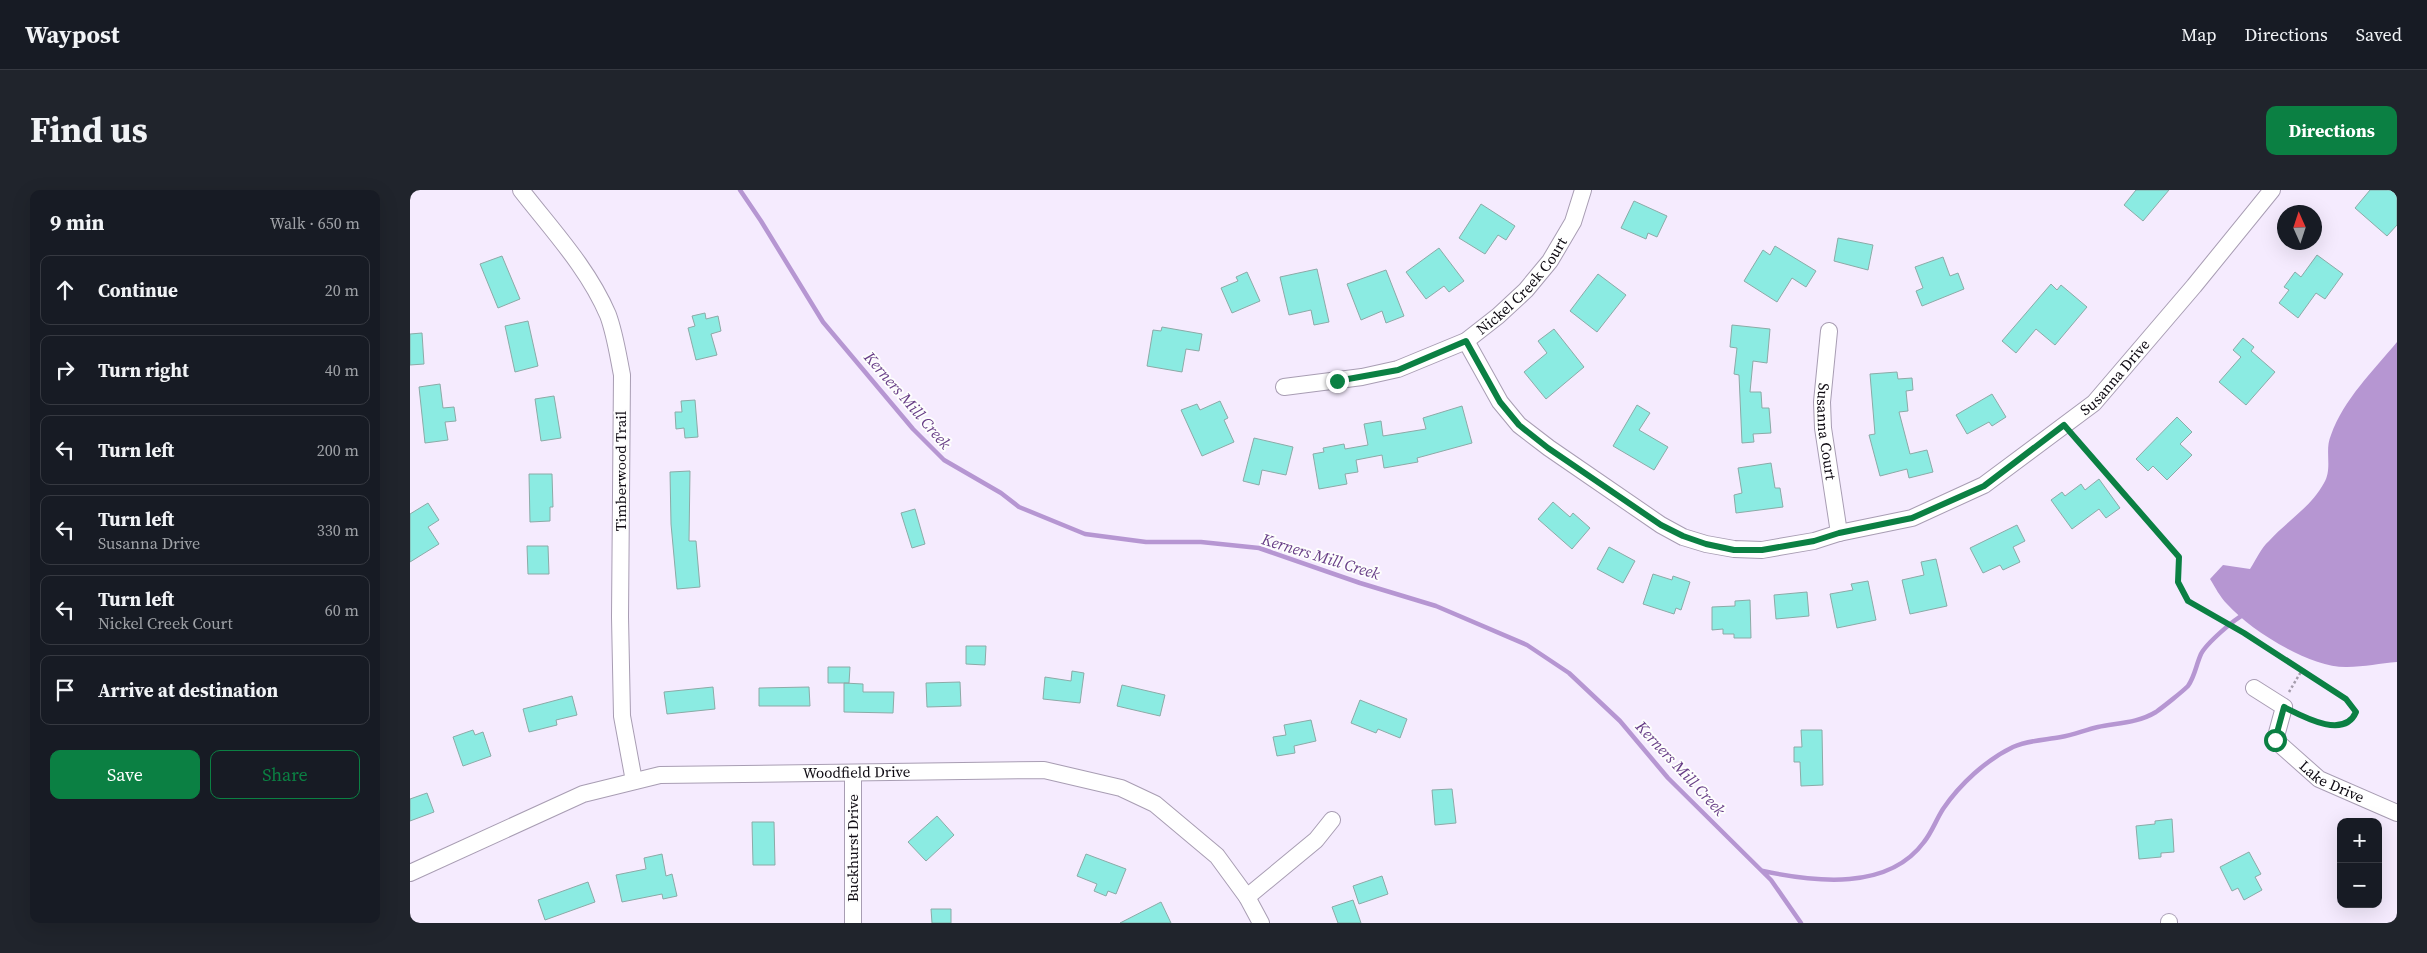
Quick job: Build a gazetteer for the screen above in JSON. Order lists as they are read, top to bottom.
{
  "streets": {
    "street": [
      "Nickel Creek Court",
      "Susanna Drive",
      "Susanna Court",
      "Timberwood Trail",
      "Woodfield Drive",
      "Lake Drive",
      "Buckhurst Drive"
    ]
  },
  "crossings": [
    ["Nickel Creek Court", "Susanna Drive"],
    ["Susanna Drive", "Susanna Court"],
    ["Timberwood Trail", "Woodfield Drive"],
    ["Woodfield Drive", "Buckhurst Drive"]
  ],
  "water": ["Kerners Mill Creek"],
  "north": "top",
  "page": {
    "header": "Waypost",
    "nav": ["Map", "Directions", "Saved"],
    "title": "Find us",
    "buttons": [
      "Directions",
      ["Save", "Share"]
    ],
    "heading": ["9 min", "Walk · 650 m"],
    "list": [
      ["Continue", "20 m"],
      ["Turn right", "40 m"],
      ["Turn left", "200 m"],
      ["Turn left", "Susanna Drive", "330 m"],
      ["Turn left", "Nickel Creek Court", "60 m"],
      "Arrive at destination"
    ],
    "map_buttons": ["+", "−"]
  }
}
